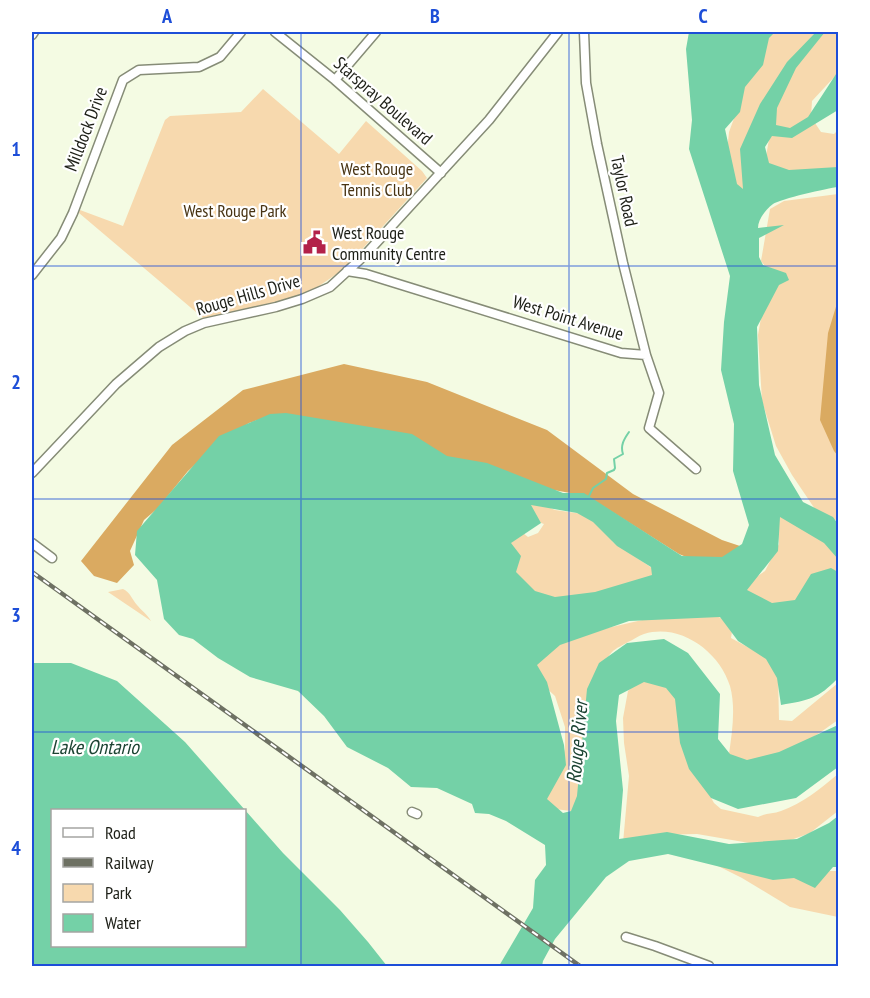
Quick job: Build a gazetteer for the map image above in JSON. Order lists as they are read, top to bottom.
{
  "streets": {
    "street": [
      "Starspray Boulevard",
      "Milldock Drive",
      "Taylor Road",
      "Rouge Hills Drive",
      "West Point Avenue"
    ]
  },
  "crossings": [
    ["Starspray Boulevard", "Rouge Hills Drive"],
    ["Taylor Road", "West Point Avenue"],
    ["Rouge Hills Drive", "West Point Avenue"]
  ],
  "water": ["Rouge River", "Lake Ontario"],
  "parks": ["West Rouge Tennis Club", "West Rouge Park"],
  "places": {
    "public building": ["West Rouge Community Centre"]
  },
  "legend": [
    "Road",
    "Railway",
    "Park",
    "Water"
  ],
  "grid": {
    "columns": ["A", "B", "C"],
    "rows": [
      "1",
      "2",
      "3",
      "4"
    ]
  }
}
